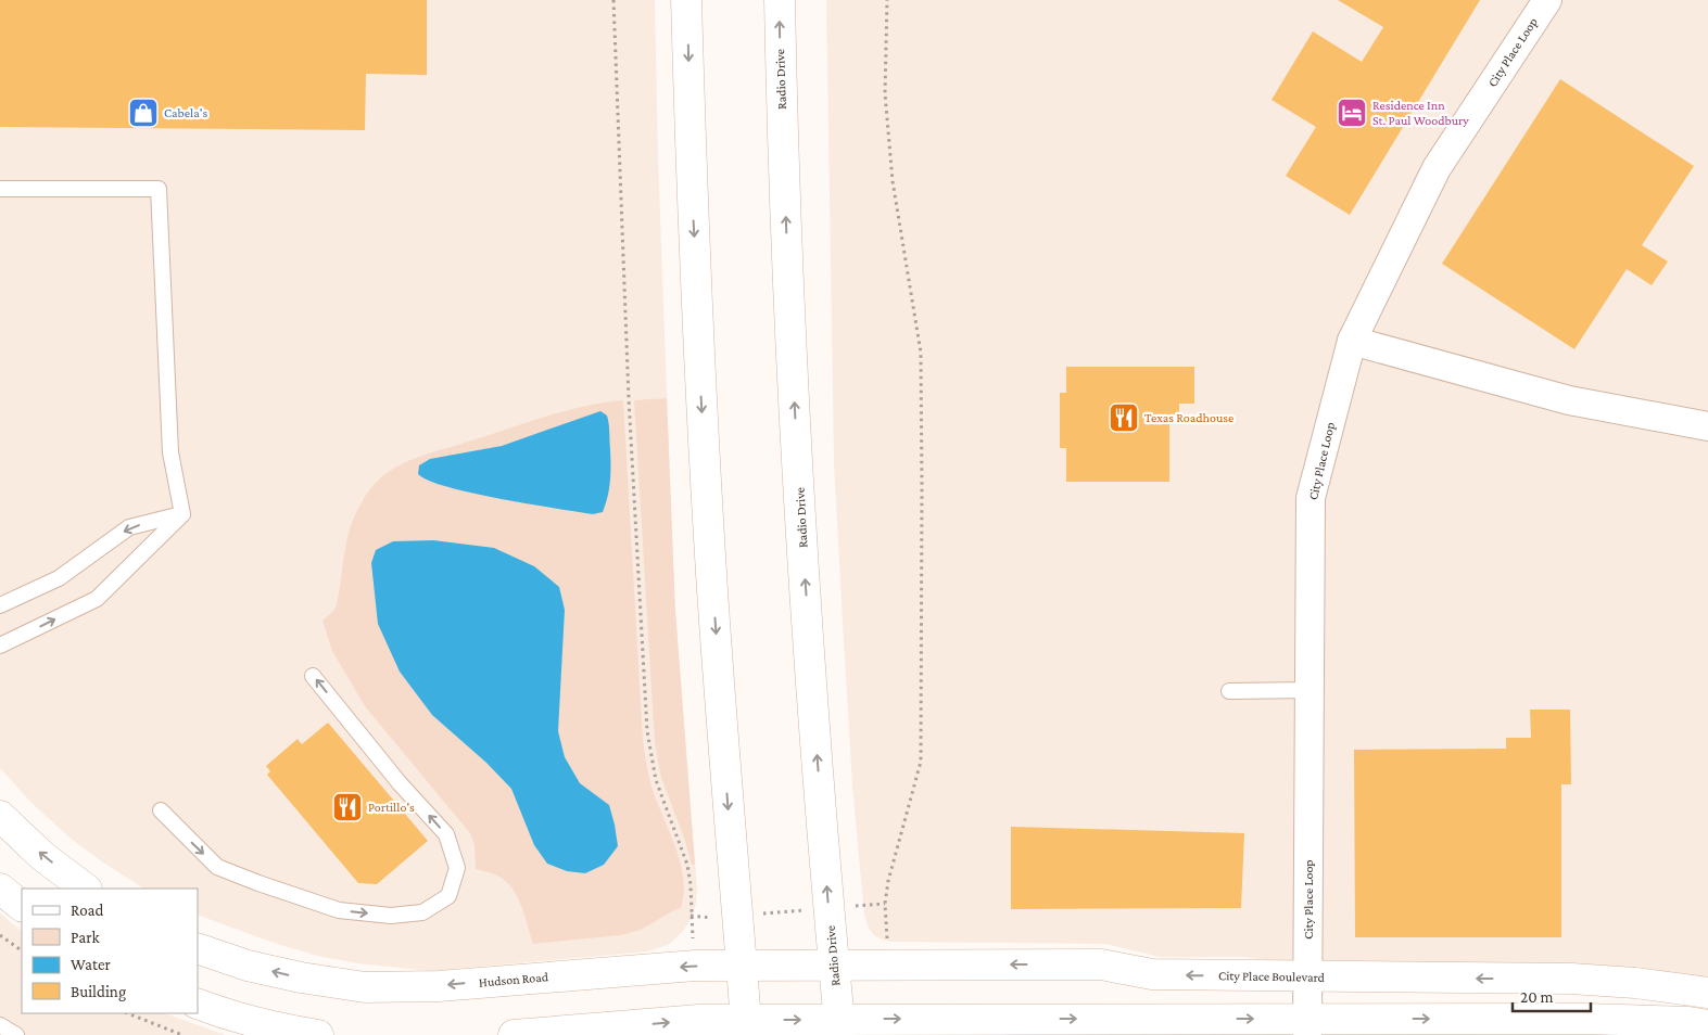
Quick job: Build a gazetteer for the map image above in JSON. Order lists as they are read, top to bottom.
{
  "streets": {
    "street": [
      "City Place Loop",
      "Radio Drive",
      "City Place Boulevard",
      "Hudson Road"
    ]
  },
  "crossings": [
    ["City Place Loop", "City Place Boulevard"],
    ["Radio Drive", "City Place Boulevard"],
    ["Radio Drive", "Hudson Road"],
    ["City Place Boulevard", "Hudson Road"]
  ],
  "places": {
    "shop": ["Cabela's"],
    "hotel": ["Residence Inn St. Paul Woodbury"],
    "restaurant": ["Texas Roadhouse", "Portillo's"]
  },
  "legend": [
    "Road",
    "Park",
    "Water",
    "Building"
  ],
  "scale_bar": "20 m"
}
